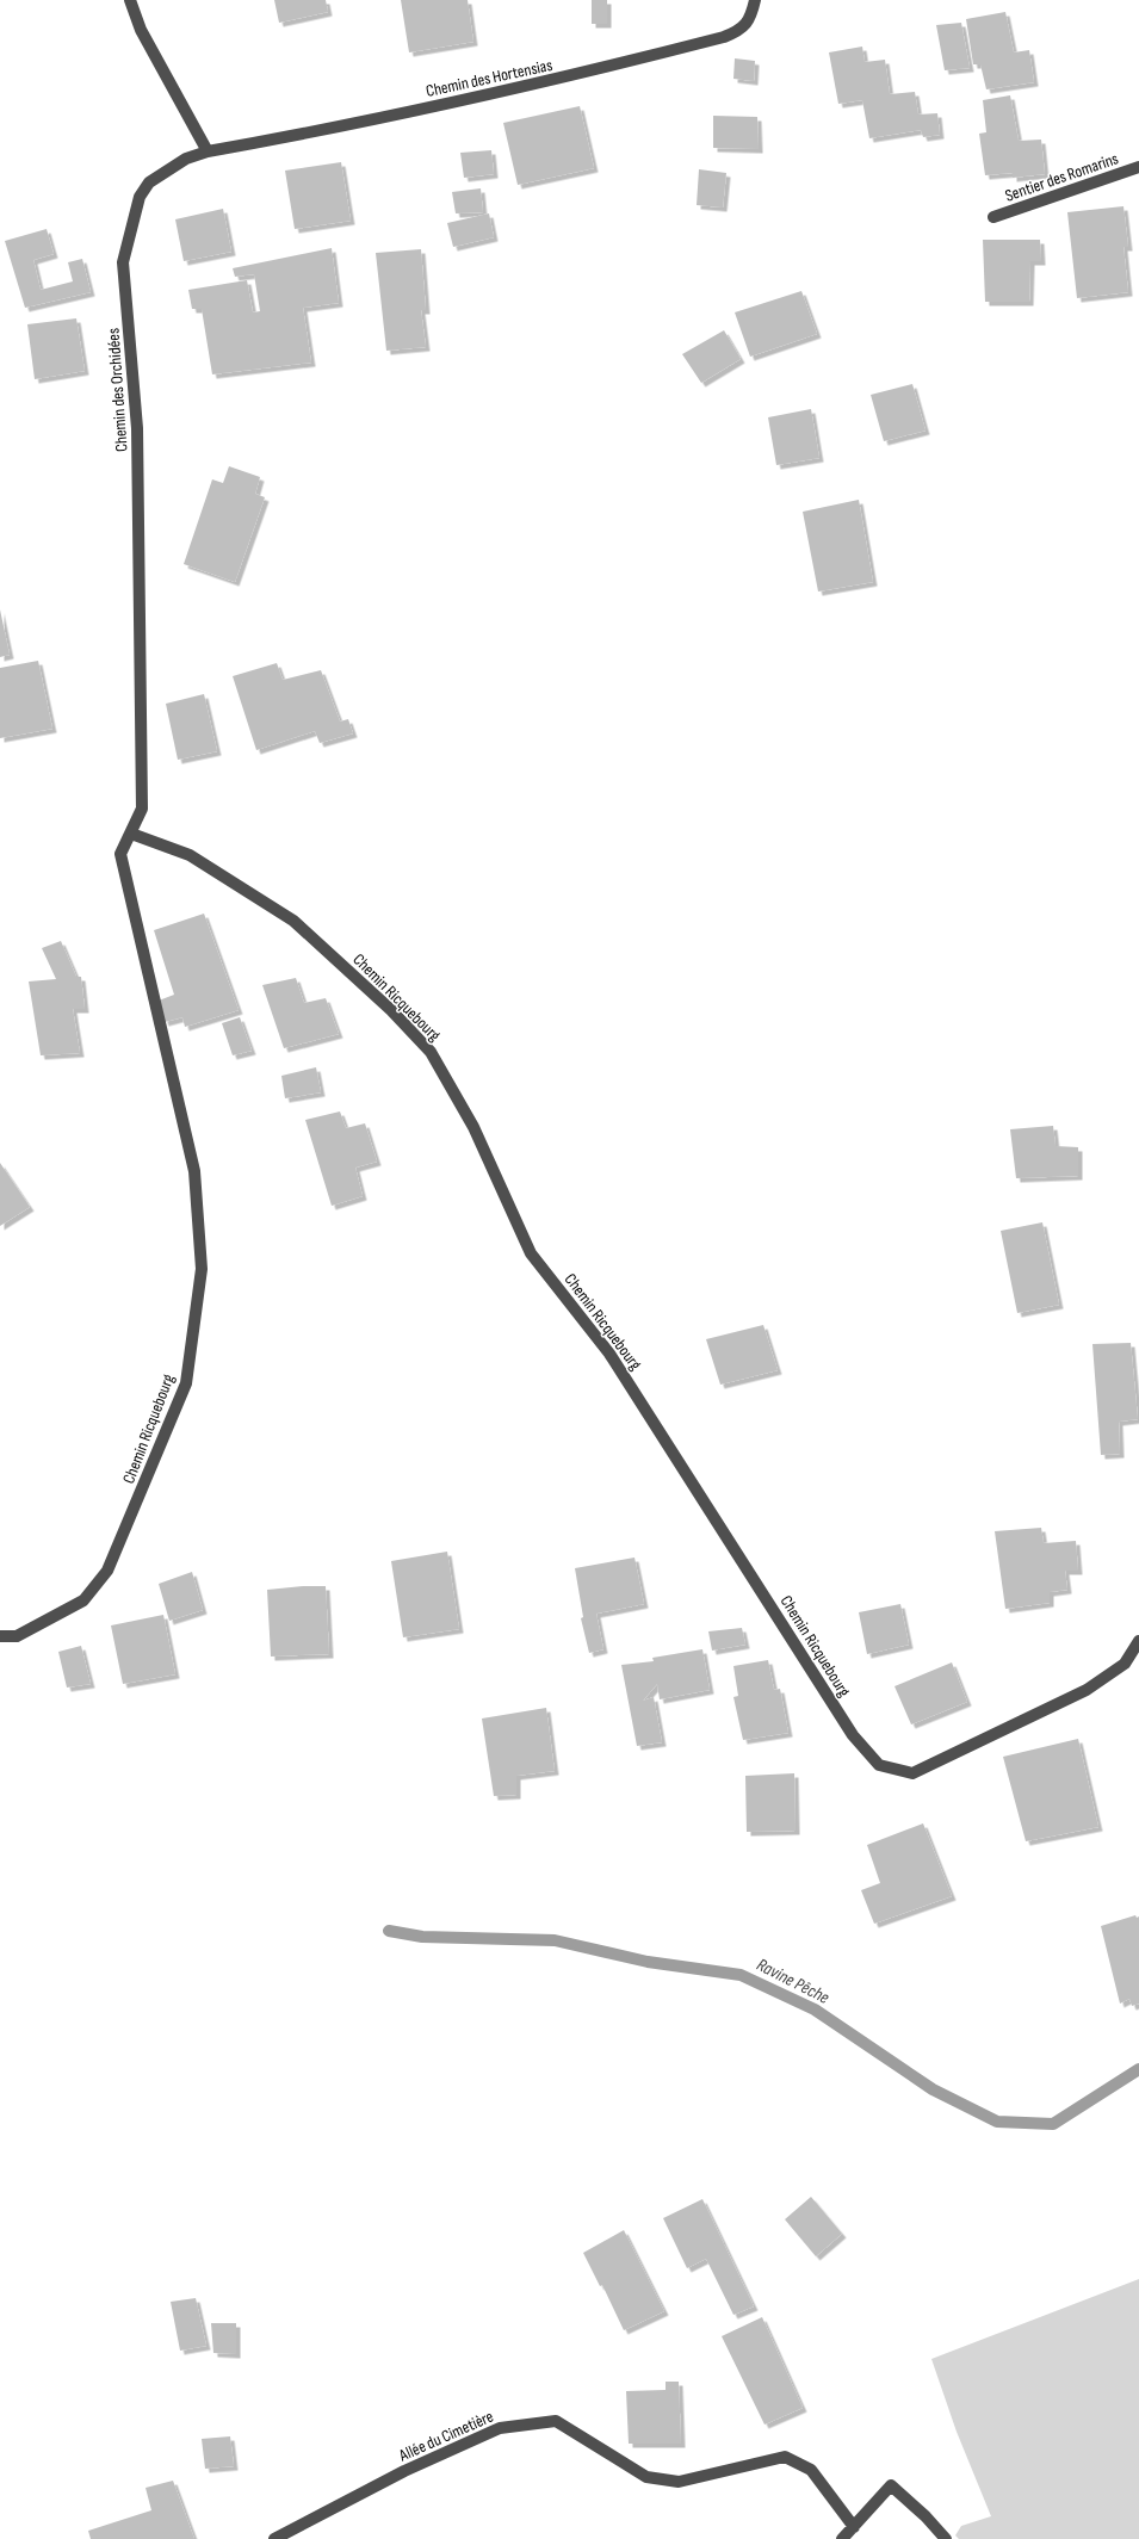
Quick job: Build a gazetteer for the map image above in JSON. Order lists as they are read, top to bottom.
{
  "streets": {
    "street": [
      "Chemin des Hortensias",
      "Sentier des Romarins",
      "Chemin des Orchidées",
      "Chemin Ricquebourg",
      "Allée du Cimetière"
    ]
  },
  "crossings": [
    ["Chemin des Hortensias", "Chemin des Orchidées"],
    ["Chemin des Orchidées", "Chemin Ricquebourg"]
  ],
  "water": ["Ravine Pêche"]
}
